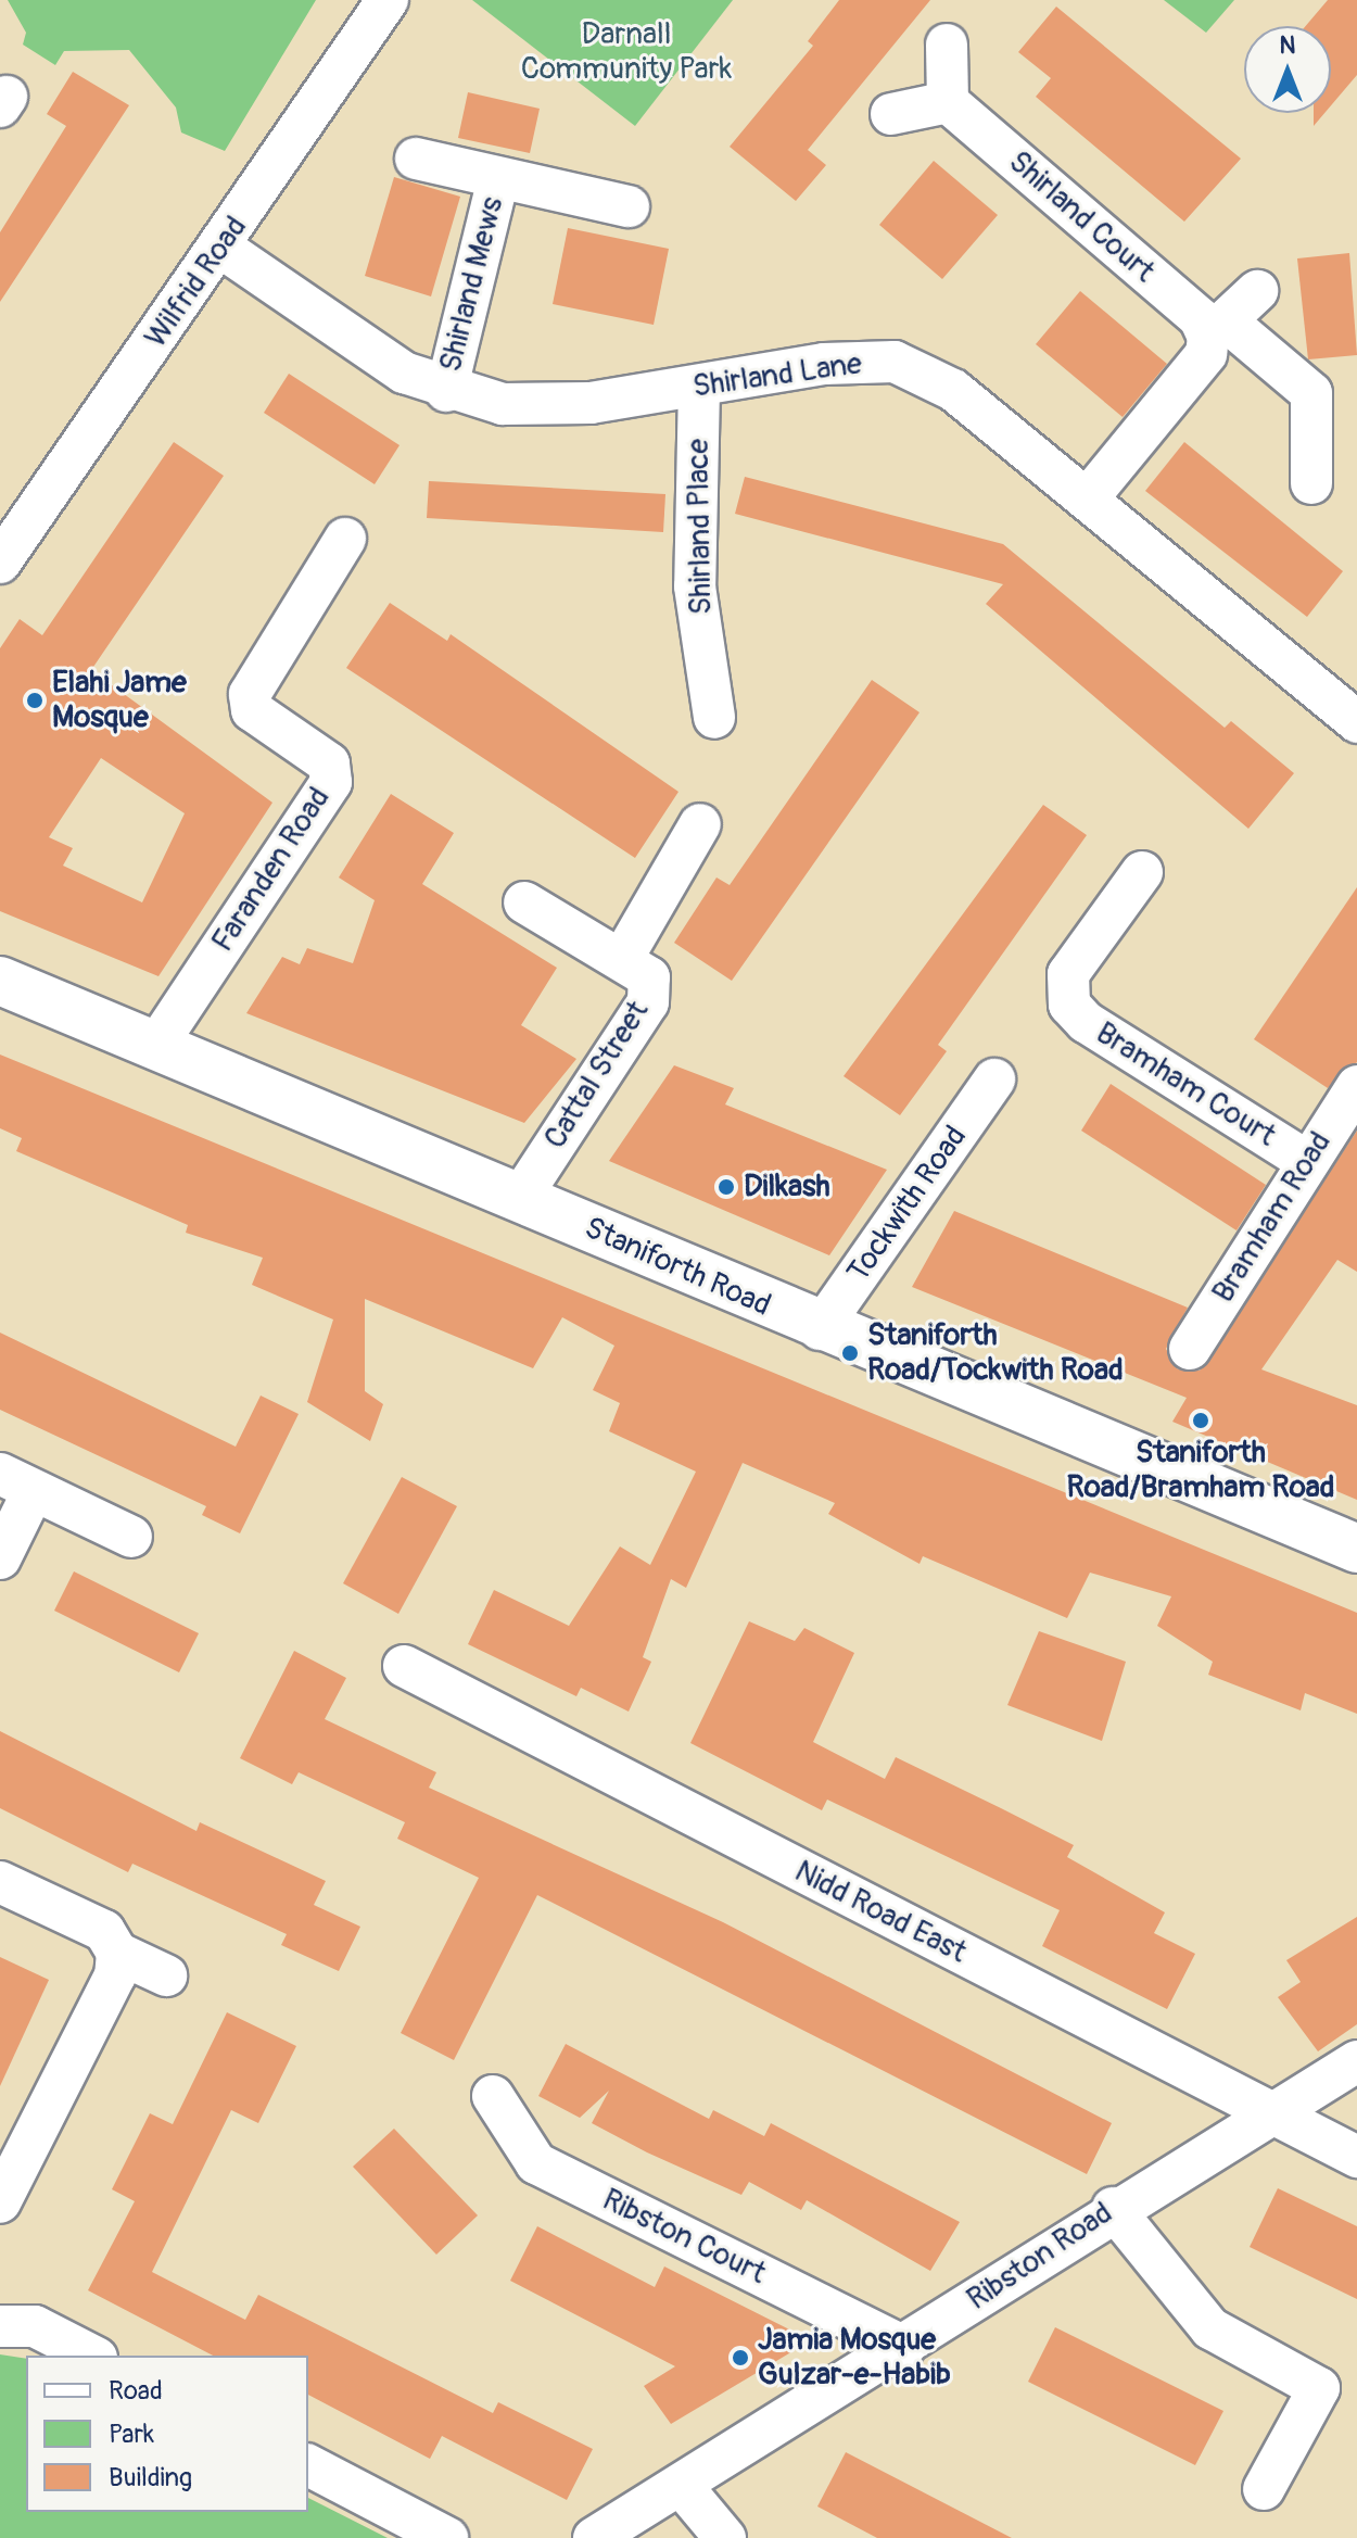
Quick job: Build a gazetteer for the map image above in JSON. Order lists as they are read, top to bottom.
{
  "streets": {
    "main road": ["Staniforth Road"],
    "street": [
      "Shirland Court",
      "Wilfrid Road",
      "Shirland Mews",
      "Shirland Lane",
      "Shirland Place",
      "Faranden Road",
      "Cattal Street",
      "Bramham Court",
      "Tockwith Road",
      "Bramham Road",
      "Nidd Road East",
      "Ribston Court",
      "Ribston Road"
    ]
  },
  "crossings": [
    ["Wilfrid Road", "Shirland Lane"],
    ["Shirland Mews", "Shirland Lane"],
    ["Shirland Lane", "Shirland Place"],
    ["Faranden Road", "Staniforth Road"],
    ["Cattal Street", "Staniforth Road"],
    ["Bramham Court", "Bramham Road"],
    ["Tockwith Road", "Staniforth Road"],
    ["Nidd Road East", "Ribston Road"],
    ["Ribston Court", "Ribston Road"]
  ],
  "parks": ["Darnall Community Park"],
  "places": [
    "Elahi Jame Mosque",
    "Dilkash",
    "Staniforth Road/Tockwith Road",
    "Staniforth Road/Bramham Road",
    "Jamia Mosque Gulzar-e-Habib"
  ],
  "legend": ["Road", "Park", "Building"],
  "north": "top"
}
